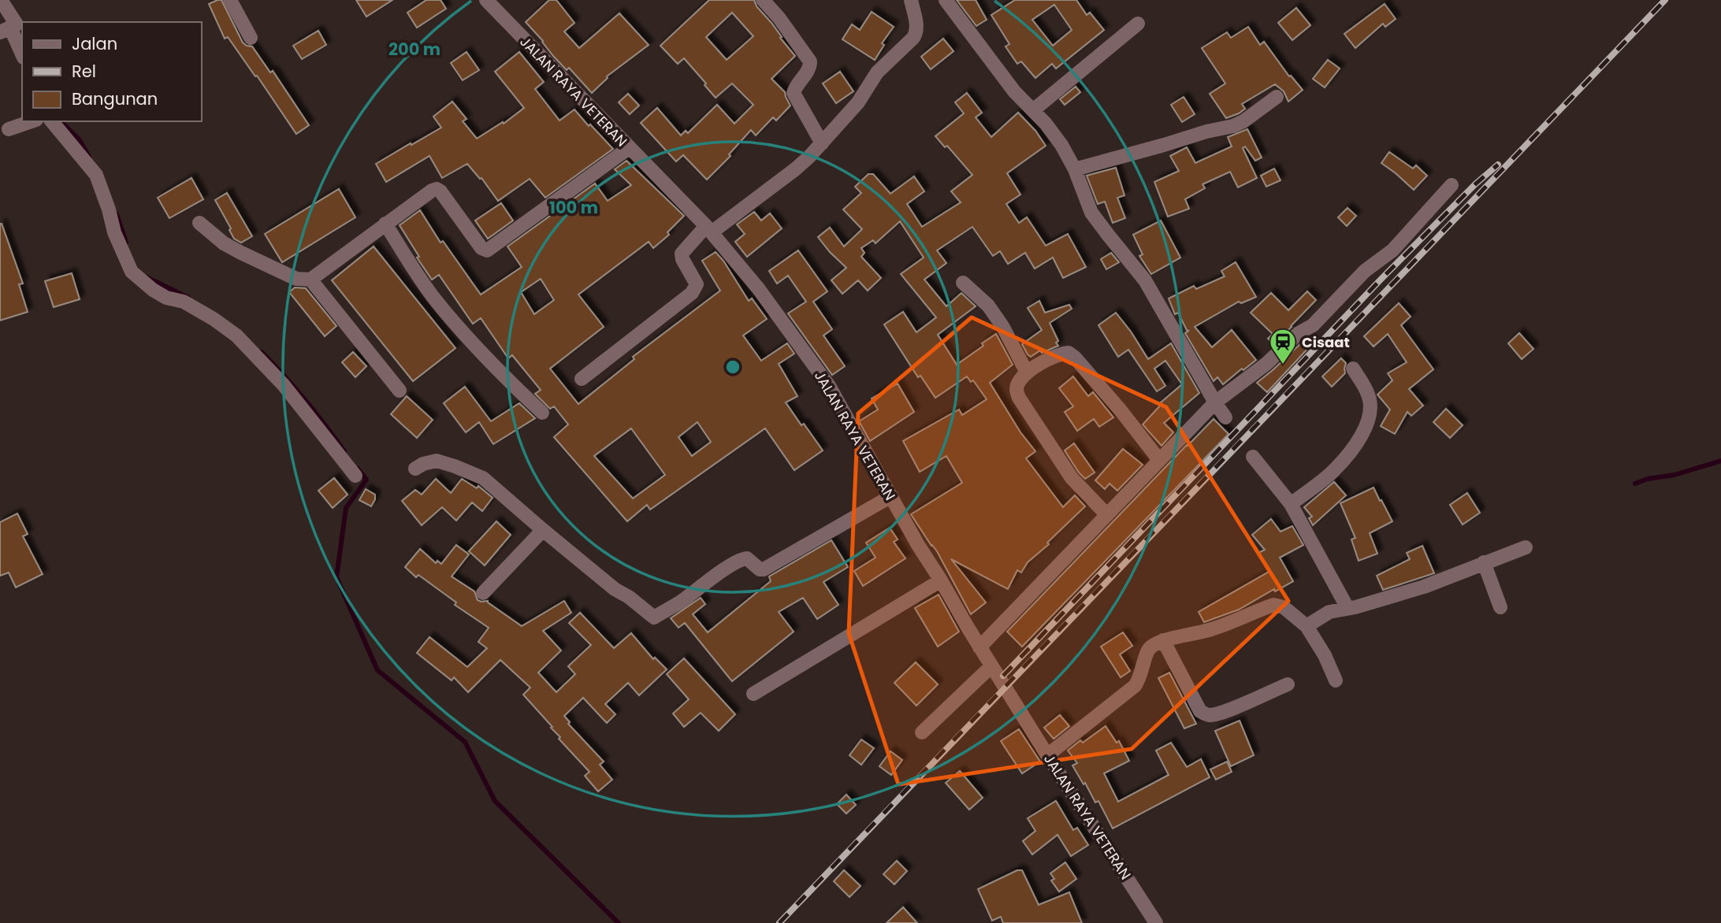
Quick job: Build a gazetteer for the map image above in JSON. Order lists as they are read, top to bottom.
{
  "streets": {
    "street": ["JALAN RAYA VETERAN"]
  },
  "places": {
    "station": ["Cisaat"]
  },
  "legend": ["Jalan", "Rel", "Bangunan"],
  "rings": ["200 m", "100 m"]
}
